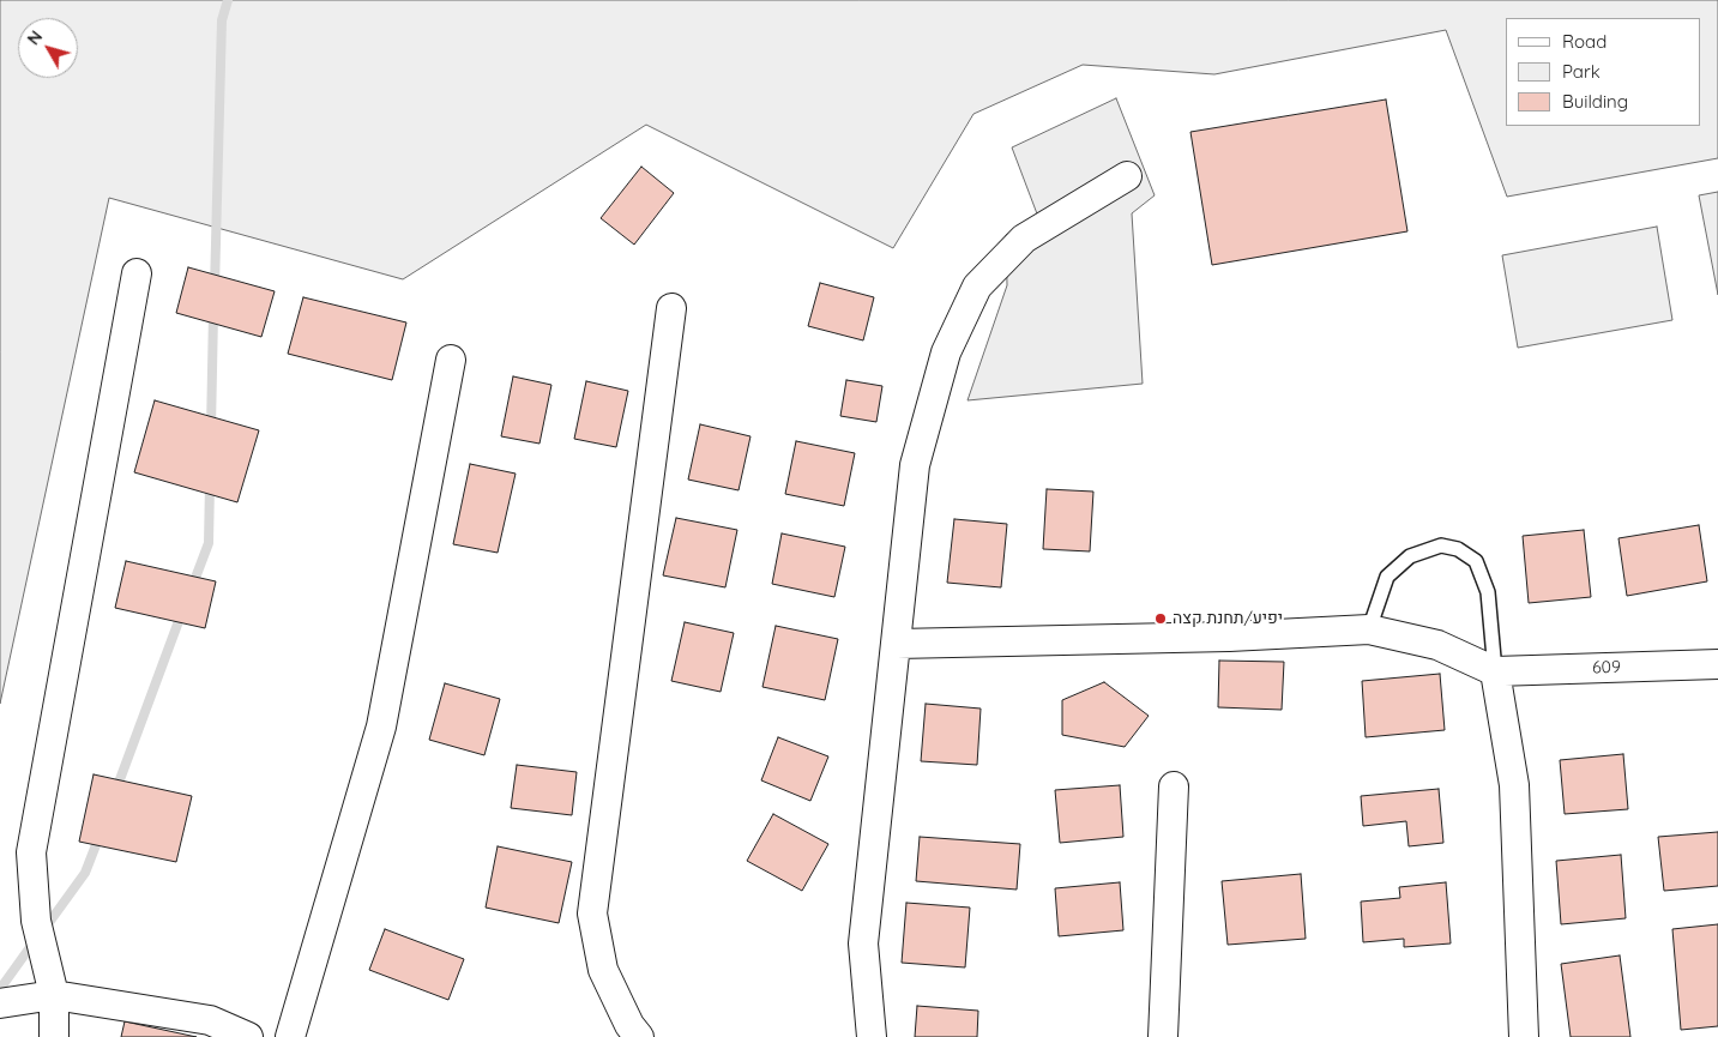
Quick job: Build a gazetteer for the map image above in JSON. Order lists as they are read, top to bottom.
{
  "streets": {
    "street": ["609"]
  },
  "places": ["יפיע/תחנת קצה"],
  "legend": ["Road", "Park", "Building"],
  "north": "top left"
}
